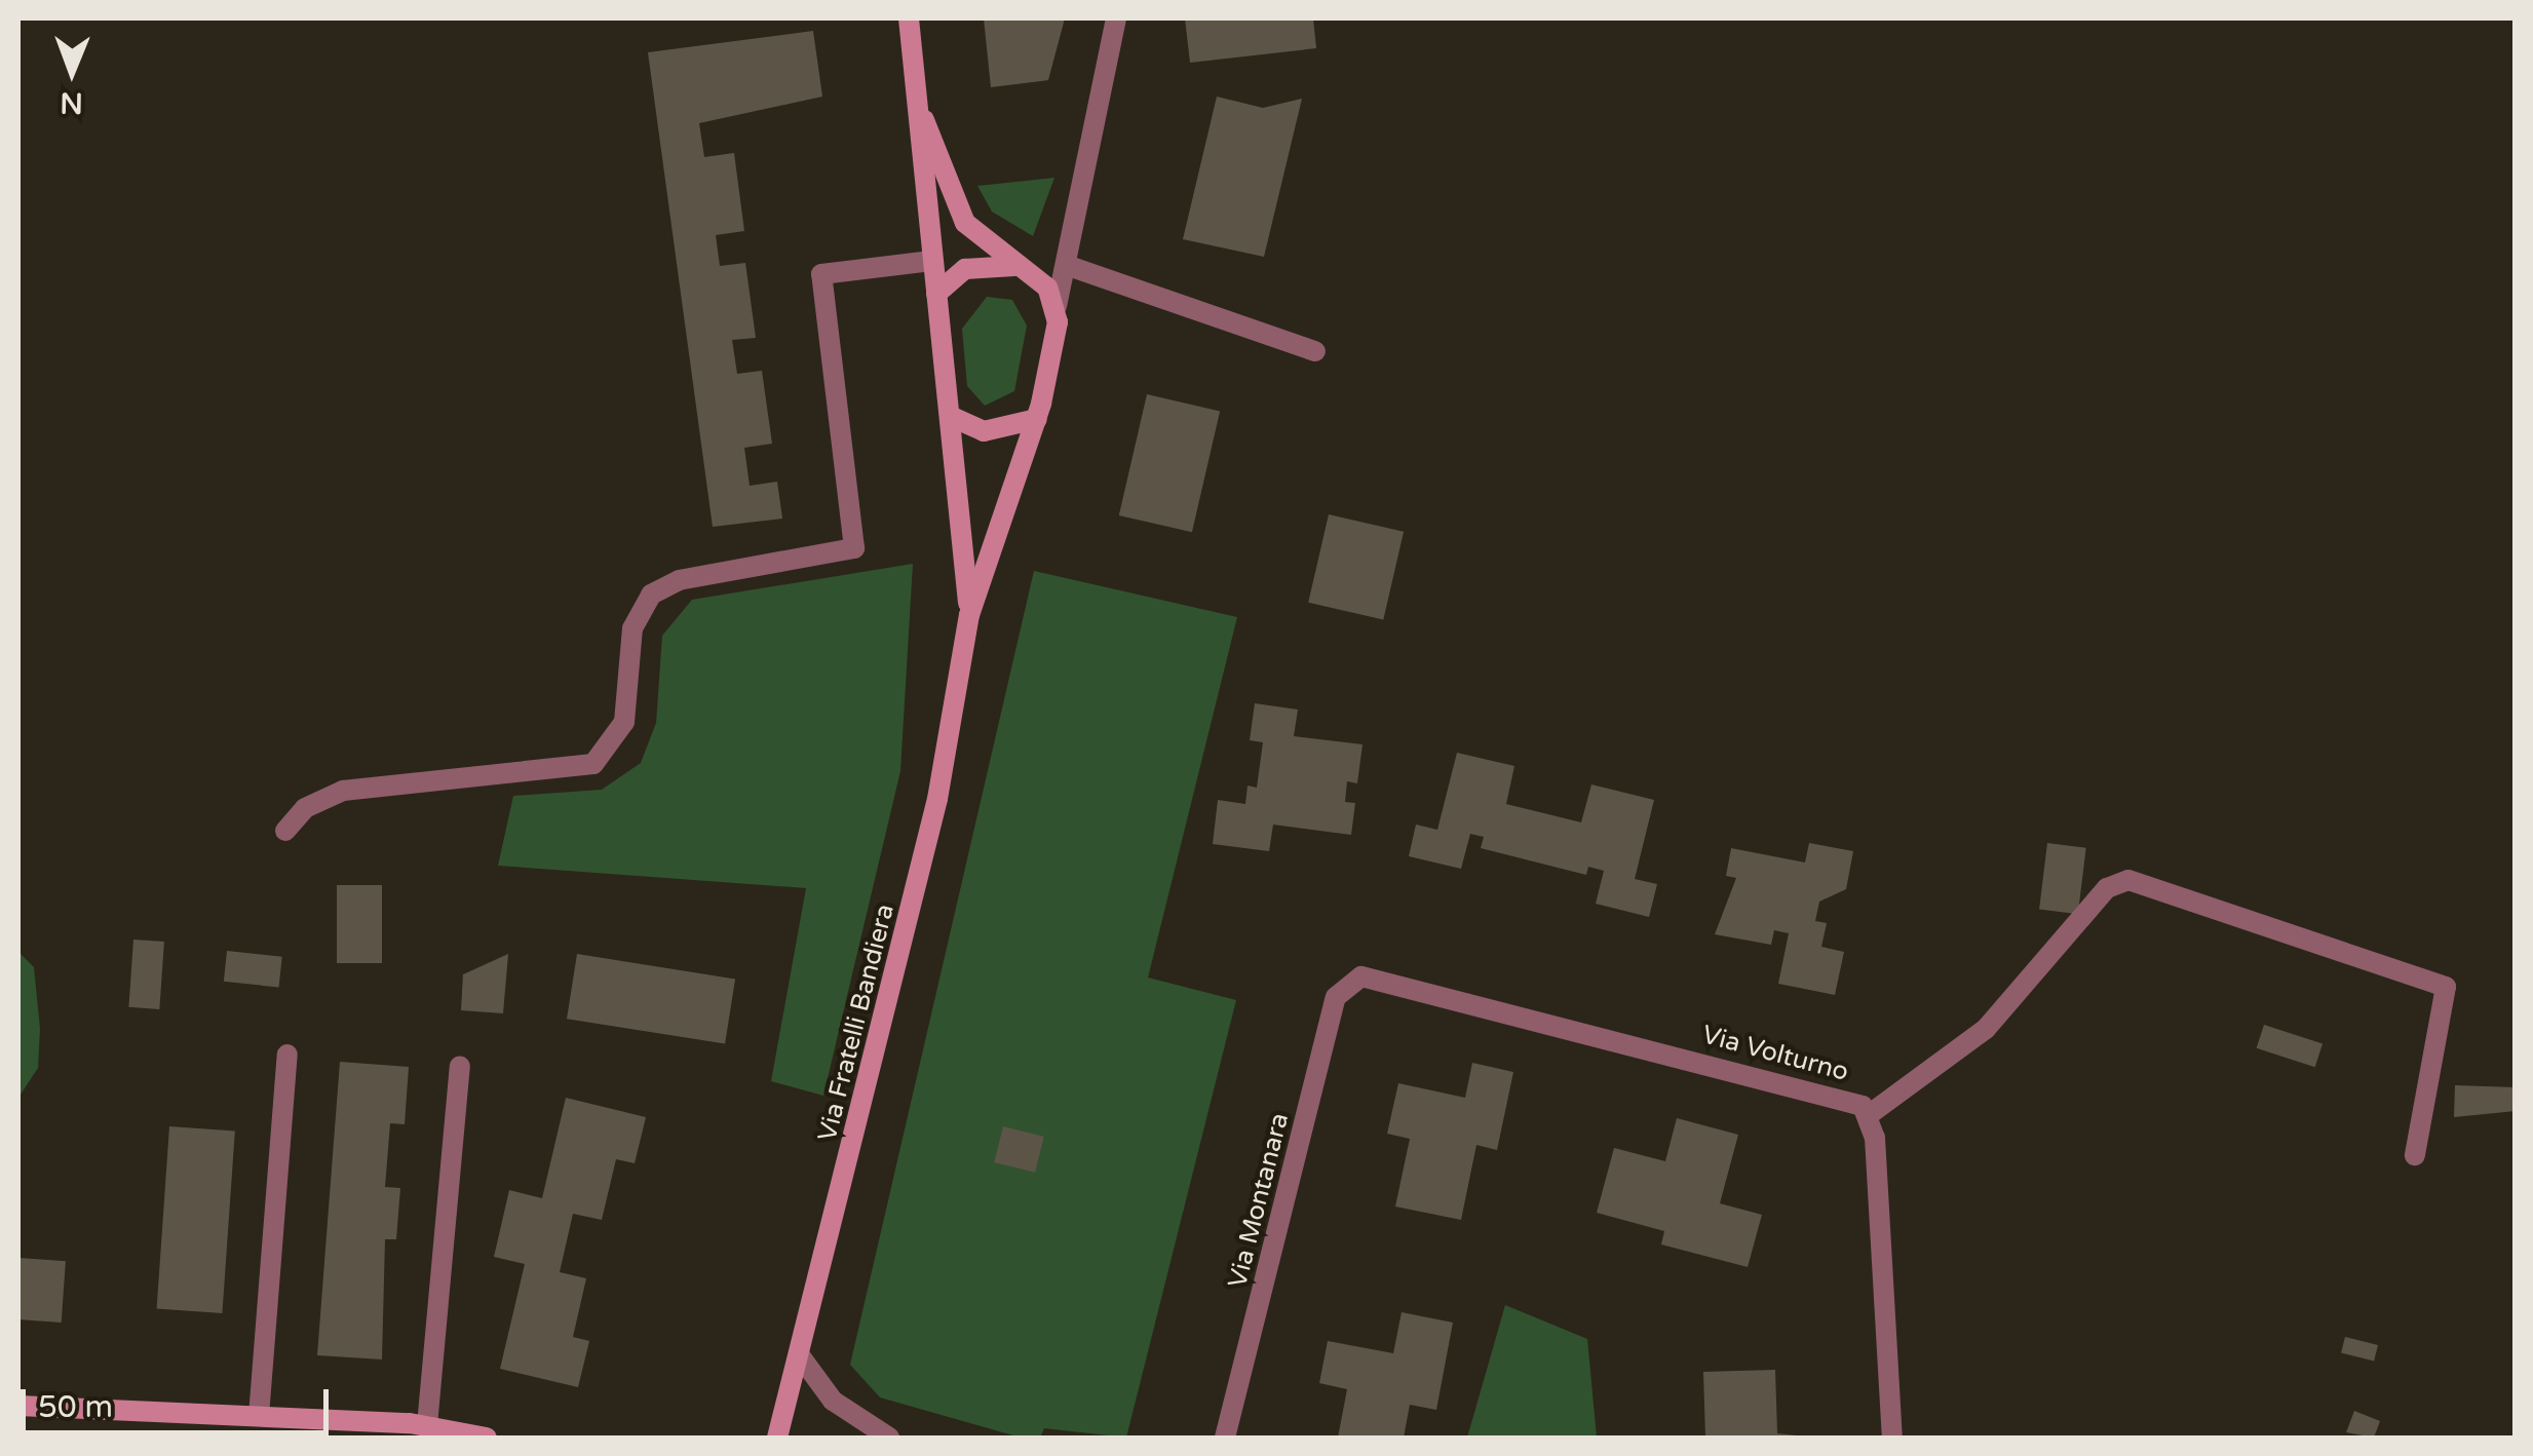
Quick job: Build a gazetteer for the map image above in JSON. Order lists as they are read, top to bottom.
{
  "streets": {
    "main road": ["Via Fratelli Bandiera"],
    "street": ["Via Volturno", "Via Montanara"]
  },
  "crossings": [
    ["Via Volturno", "Via Montanara"]
  ],
  "scale_bar": "50 m",
  "north": "bottom"
}
